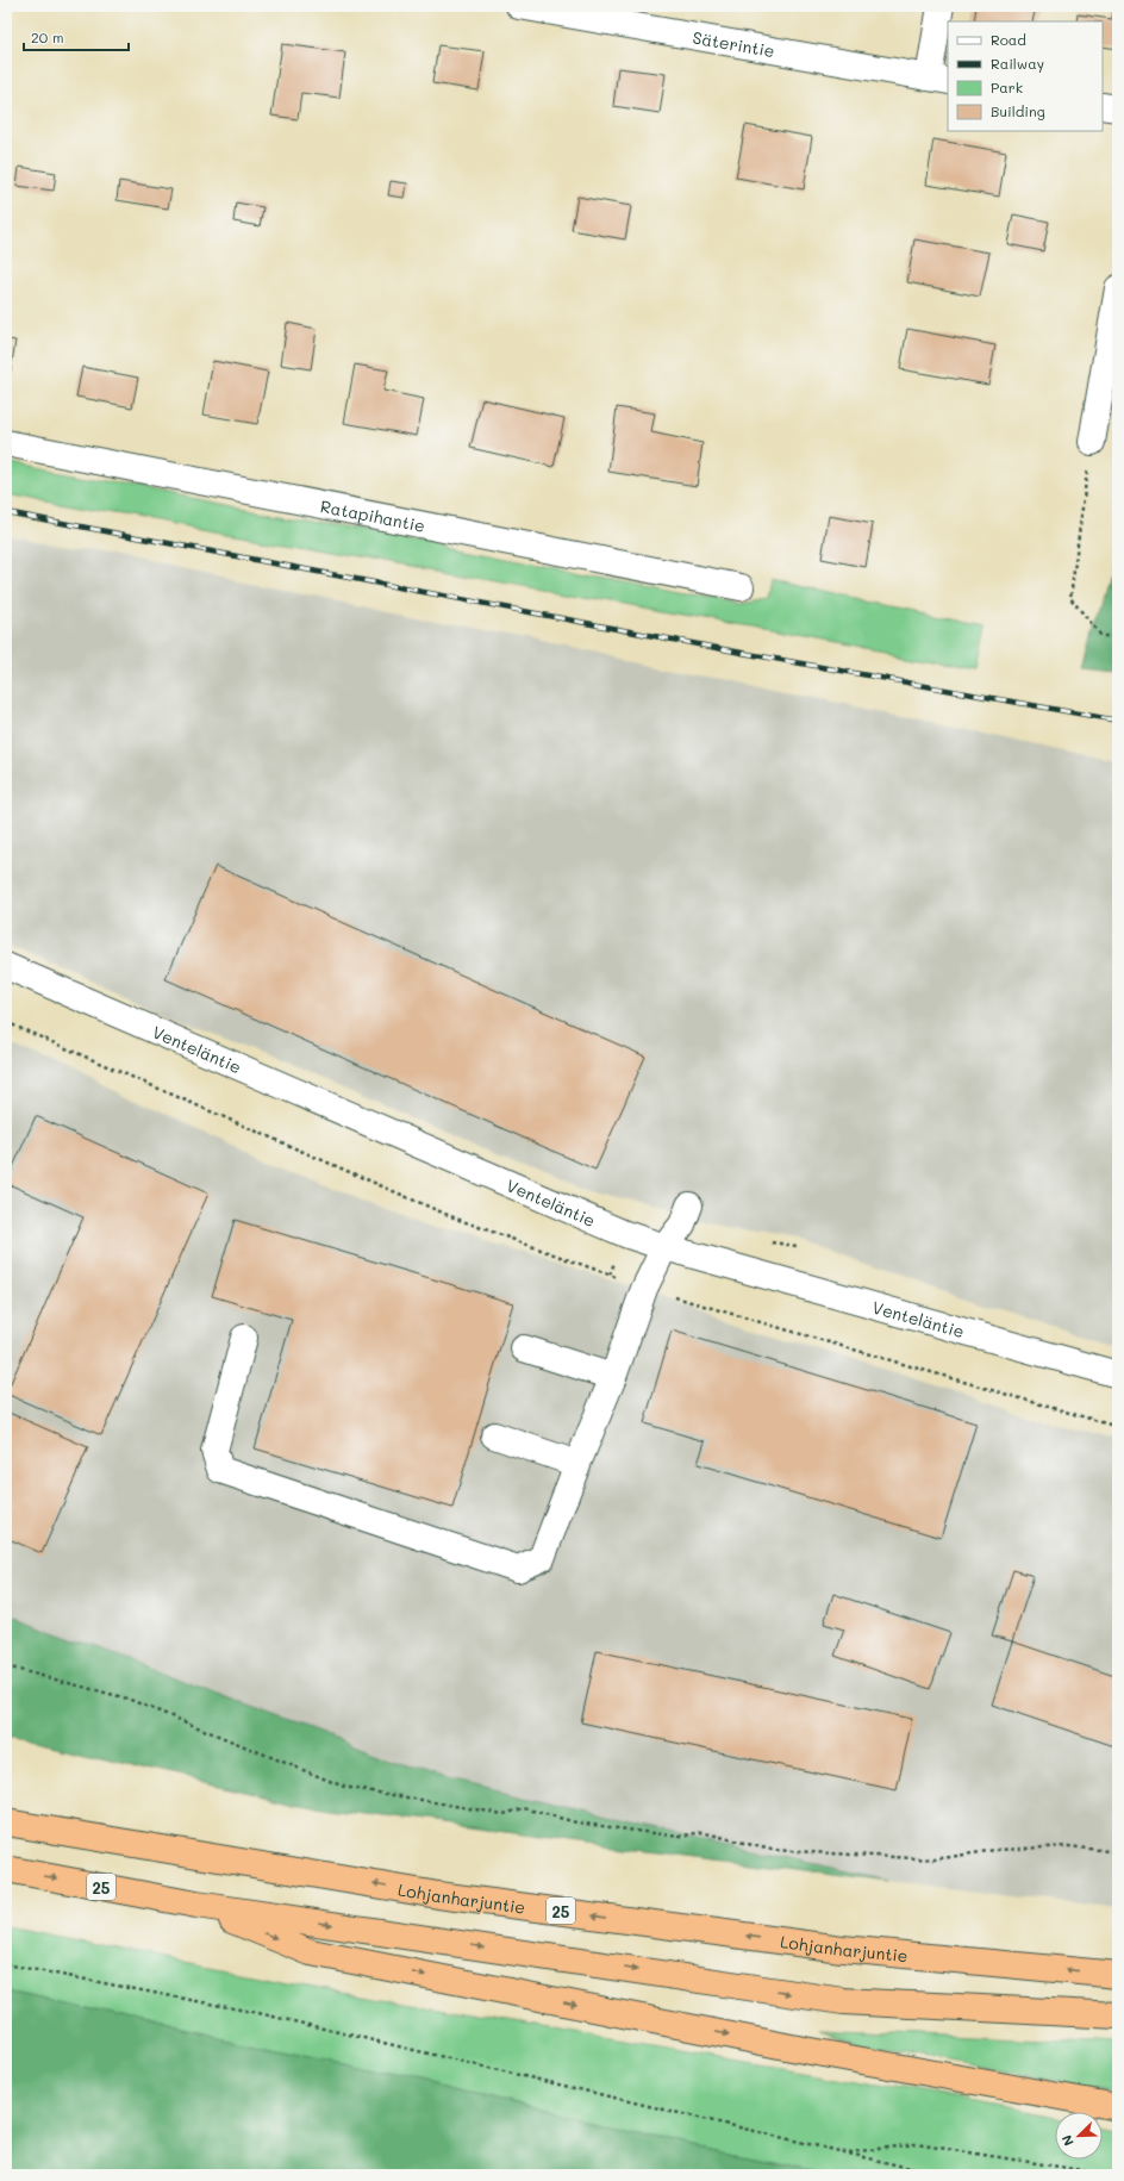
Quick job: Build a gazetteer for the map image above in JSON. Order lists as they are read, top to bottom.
{
  "streets": {
    "highway": ["25", "Lohjanharjuntie"],
    "street": ["Säterintie", "Ratapihantie", "Venteläntie"]
  },
  "legend": [
    "Road",
    "Railway",
    "Park",
    "Building"
  ],
  "scale_bar": "20 m",
  "north": "bottom left"
}
